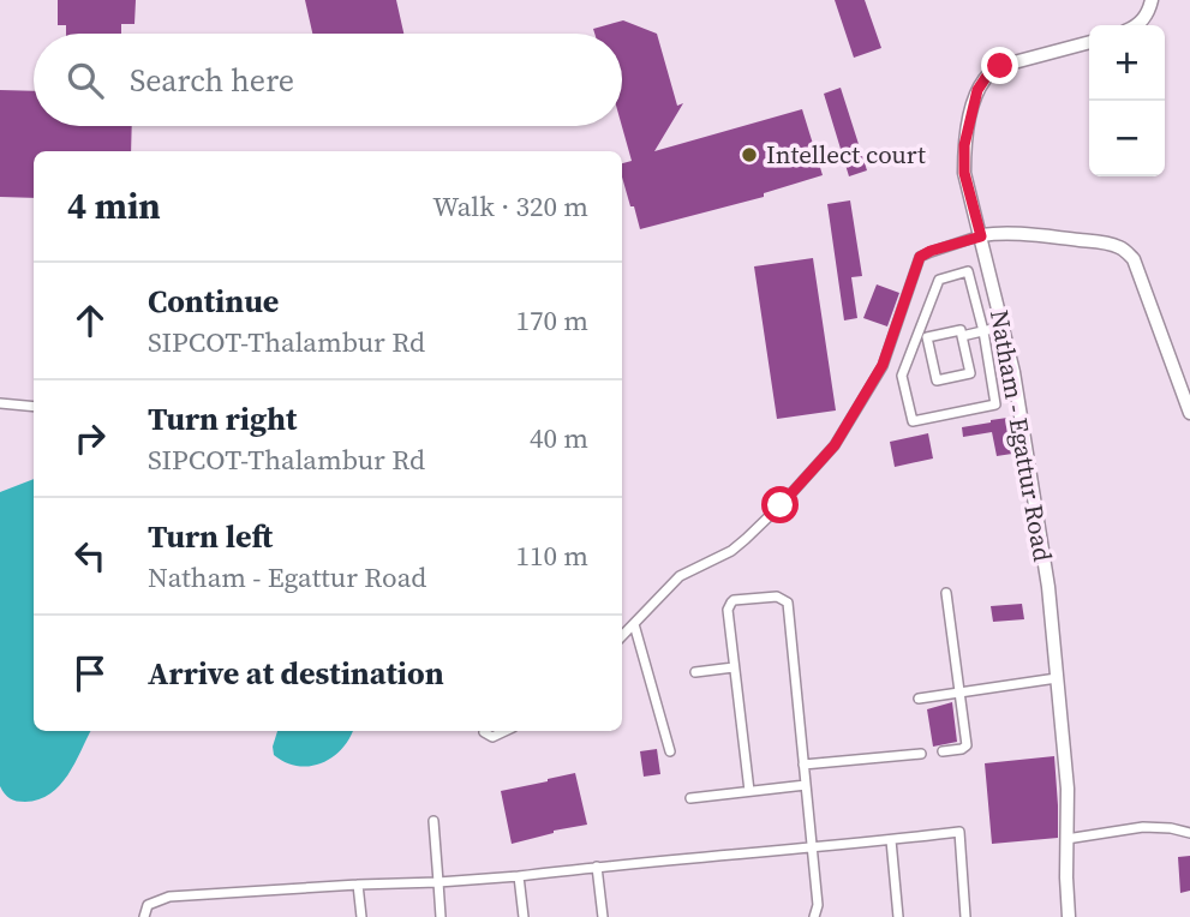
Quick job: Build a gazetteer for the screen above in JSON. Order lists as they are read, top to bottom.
{
  "streets": {
    "street": ["Natham - Egattur Road"]
  },
  "places": ["Intellect court"],
  "page": {
    "map_buttons": ["+", "−"],
    "search": "Search here",
    "heading": ["4 min", "Walk · 320 m"],
    "list": [
      ["Continue", "SIPCOT-Thalambur Rd", "170 m"],
      ["Turn right", "SIPCOT-Thalambur Rd", "40 m"],
      ["Turn left", "Natham - Egattur Road", "110 m"],
      "Arrive at destination"
    ]
  }
}
